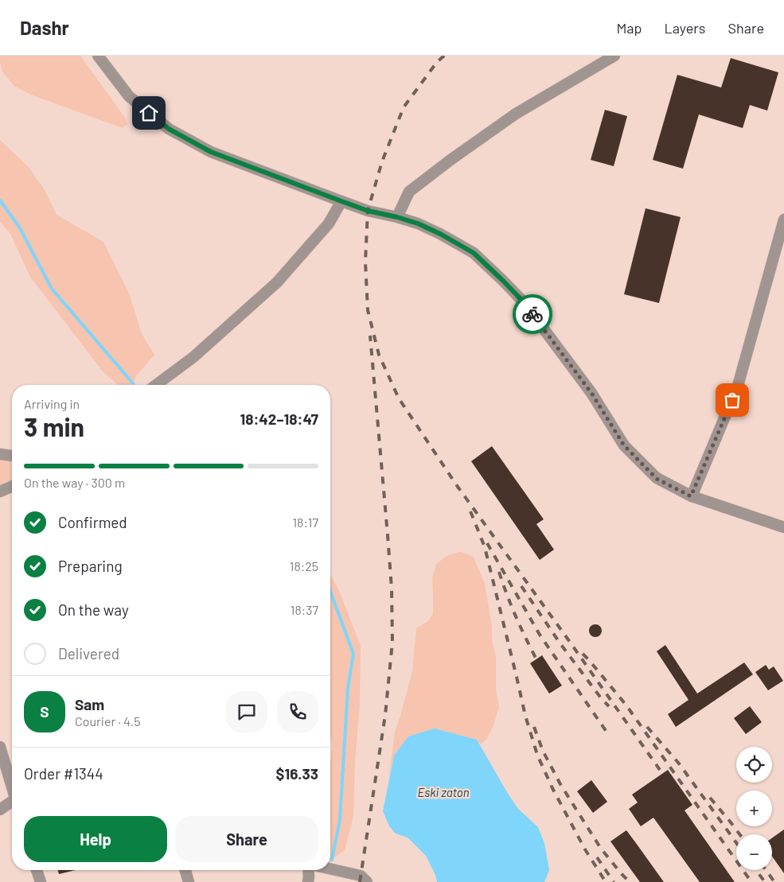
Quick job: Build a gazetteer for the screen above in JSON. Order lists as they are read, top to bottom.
{
  "water": ["Eski zaton"],
  "page": {
    "header": "Dashr",
    "nav": ["Map", "Layers", "Share"],
    "heading": ["3 min", "Arriving in", "18:42–18:47"],
    "panel": [
      "Sam",
      "Courier · 4.5",
      "Order #1344",
      "$16.33"
    ],
    "bar": "On the way · 300 m",
    "list": [
      ["Confirmed", "18:17"],
      ["Preparing", "18:25"],
      ["On the way", "18:37"],
      "Delivered"
    ],
    "round": "S",
    "map_buttons": ["+", "−"],
    "buttons": ["Help", "Share"]
  }
}
